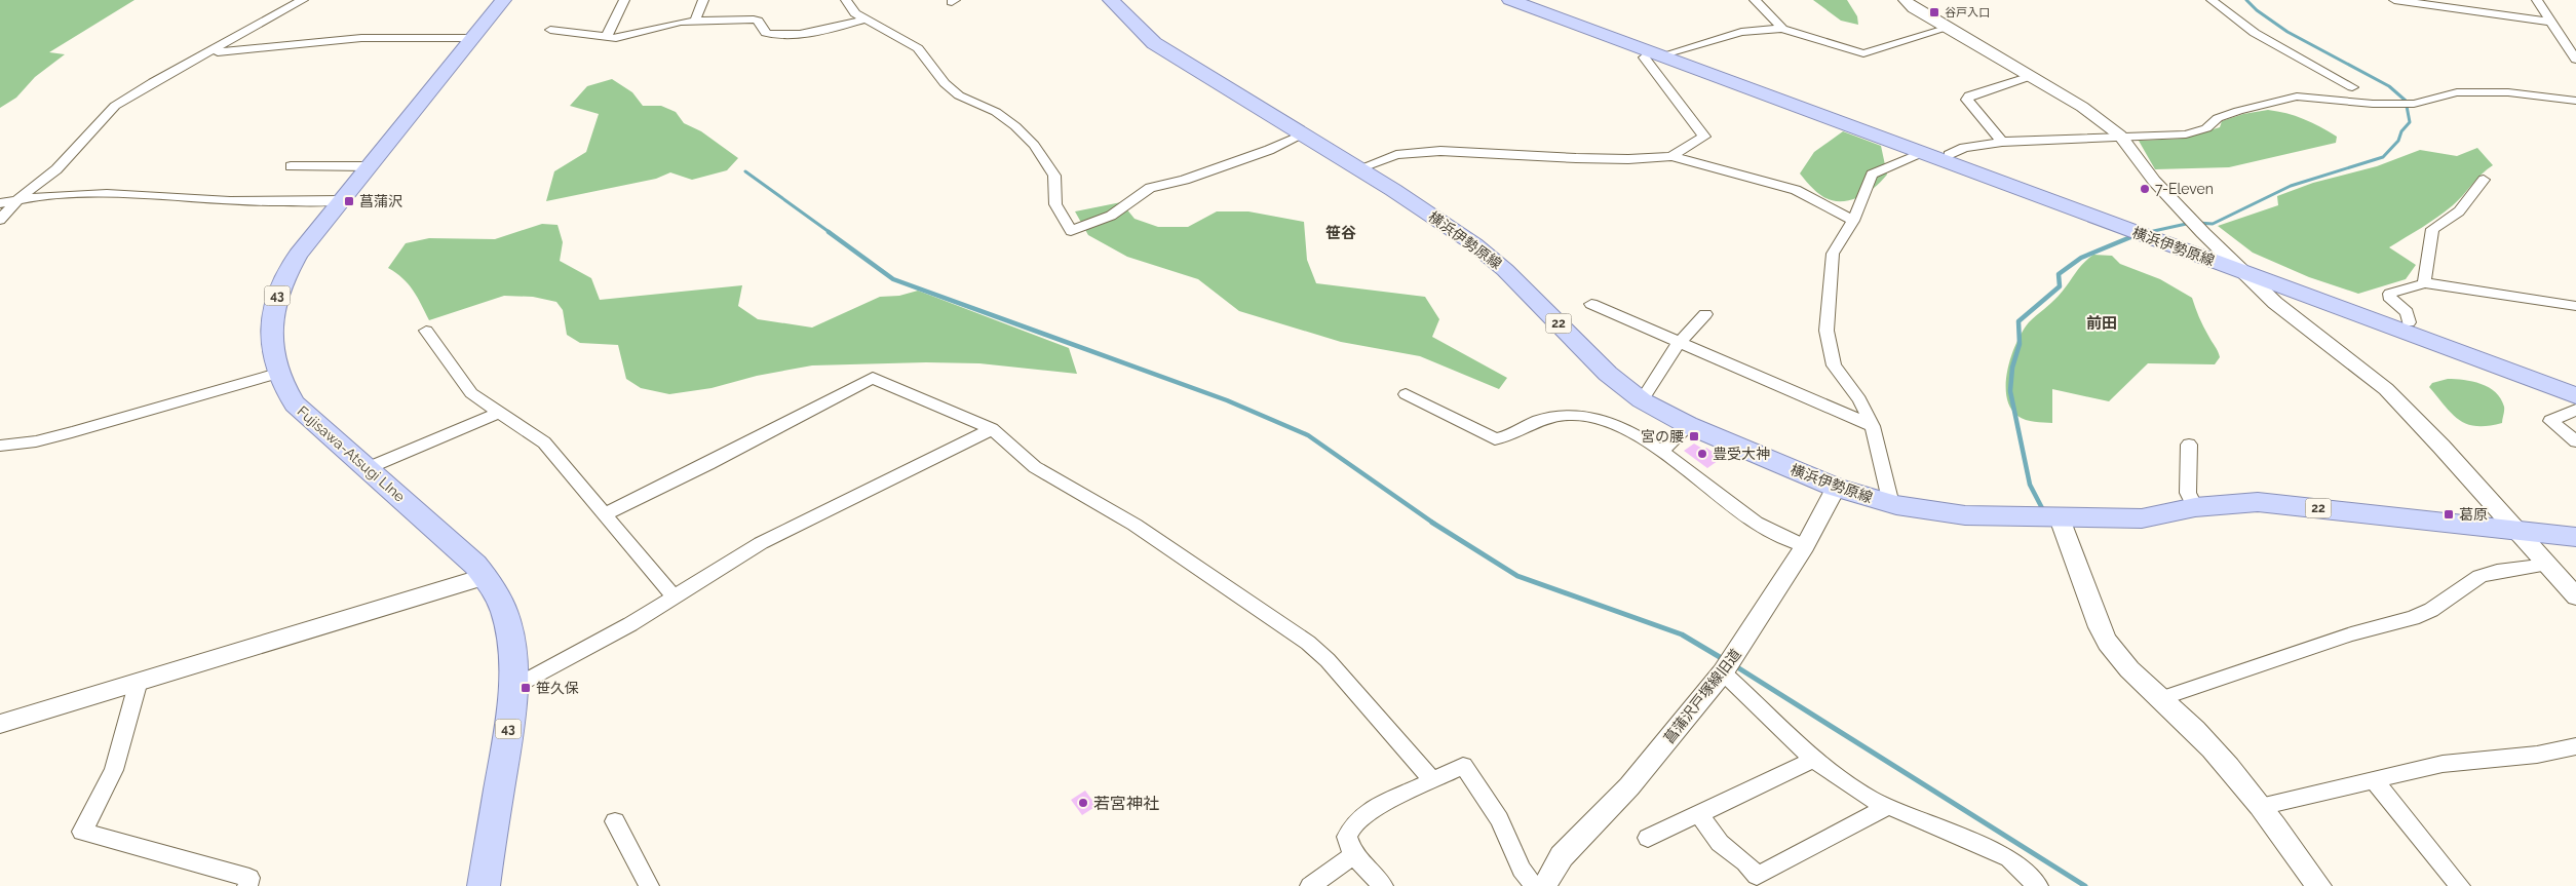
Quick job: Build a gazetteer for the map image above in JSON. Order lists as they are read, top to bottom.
{
  "streets": {
    "main road": [
      "横浜伊勢原線",
      "43",
      "22",
      "Fujisawa-Atsugi LIne"
    ],
    "street": ["菖蒲沢戸塚線旧道"]
  },
  "crossings": [
    ["横浜伊勢原線", "菖蒲沢戸塚線旧道"]
  ],
  "districts": ["笹谷", "前田"],
  "places": {
    "transit": [
      "谷戸入口",
      "菖蒲沢",
      "宮の腰",
      "葛原",
      "笹久保"
    ],
    "other": ["7-Eleven", "豊受大神", "若宮神社"]
  }
}
